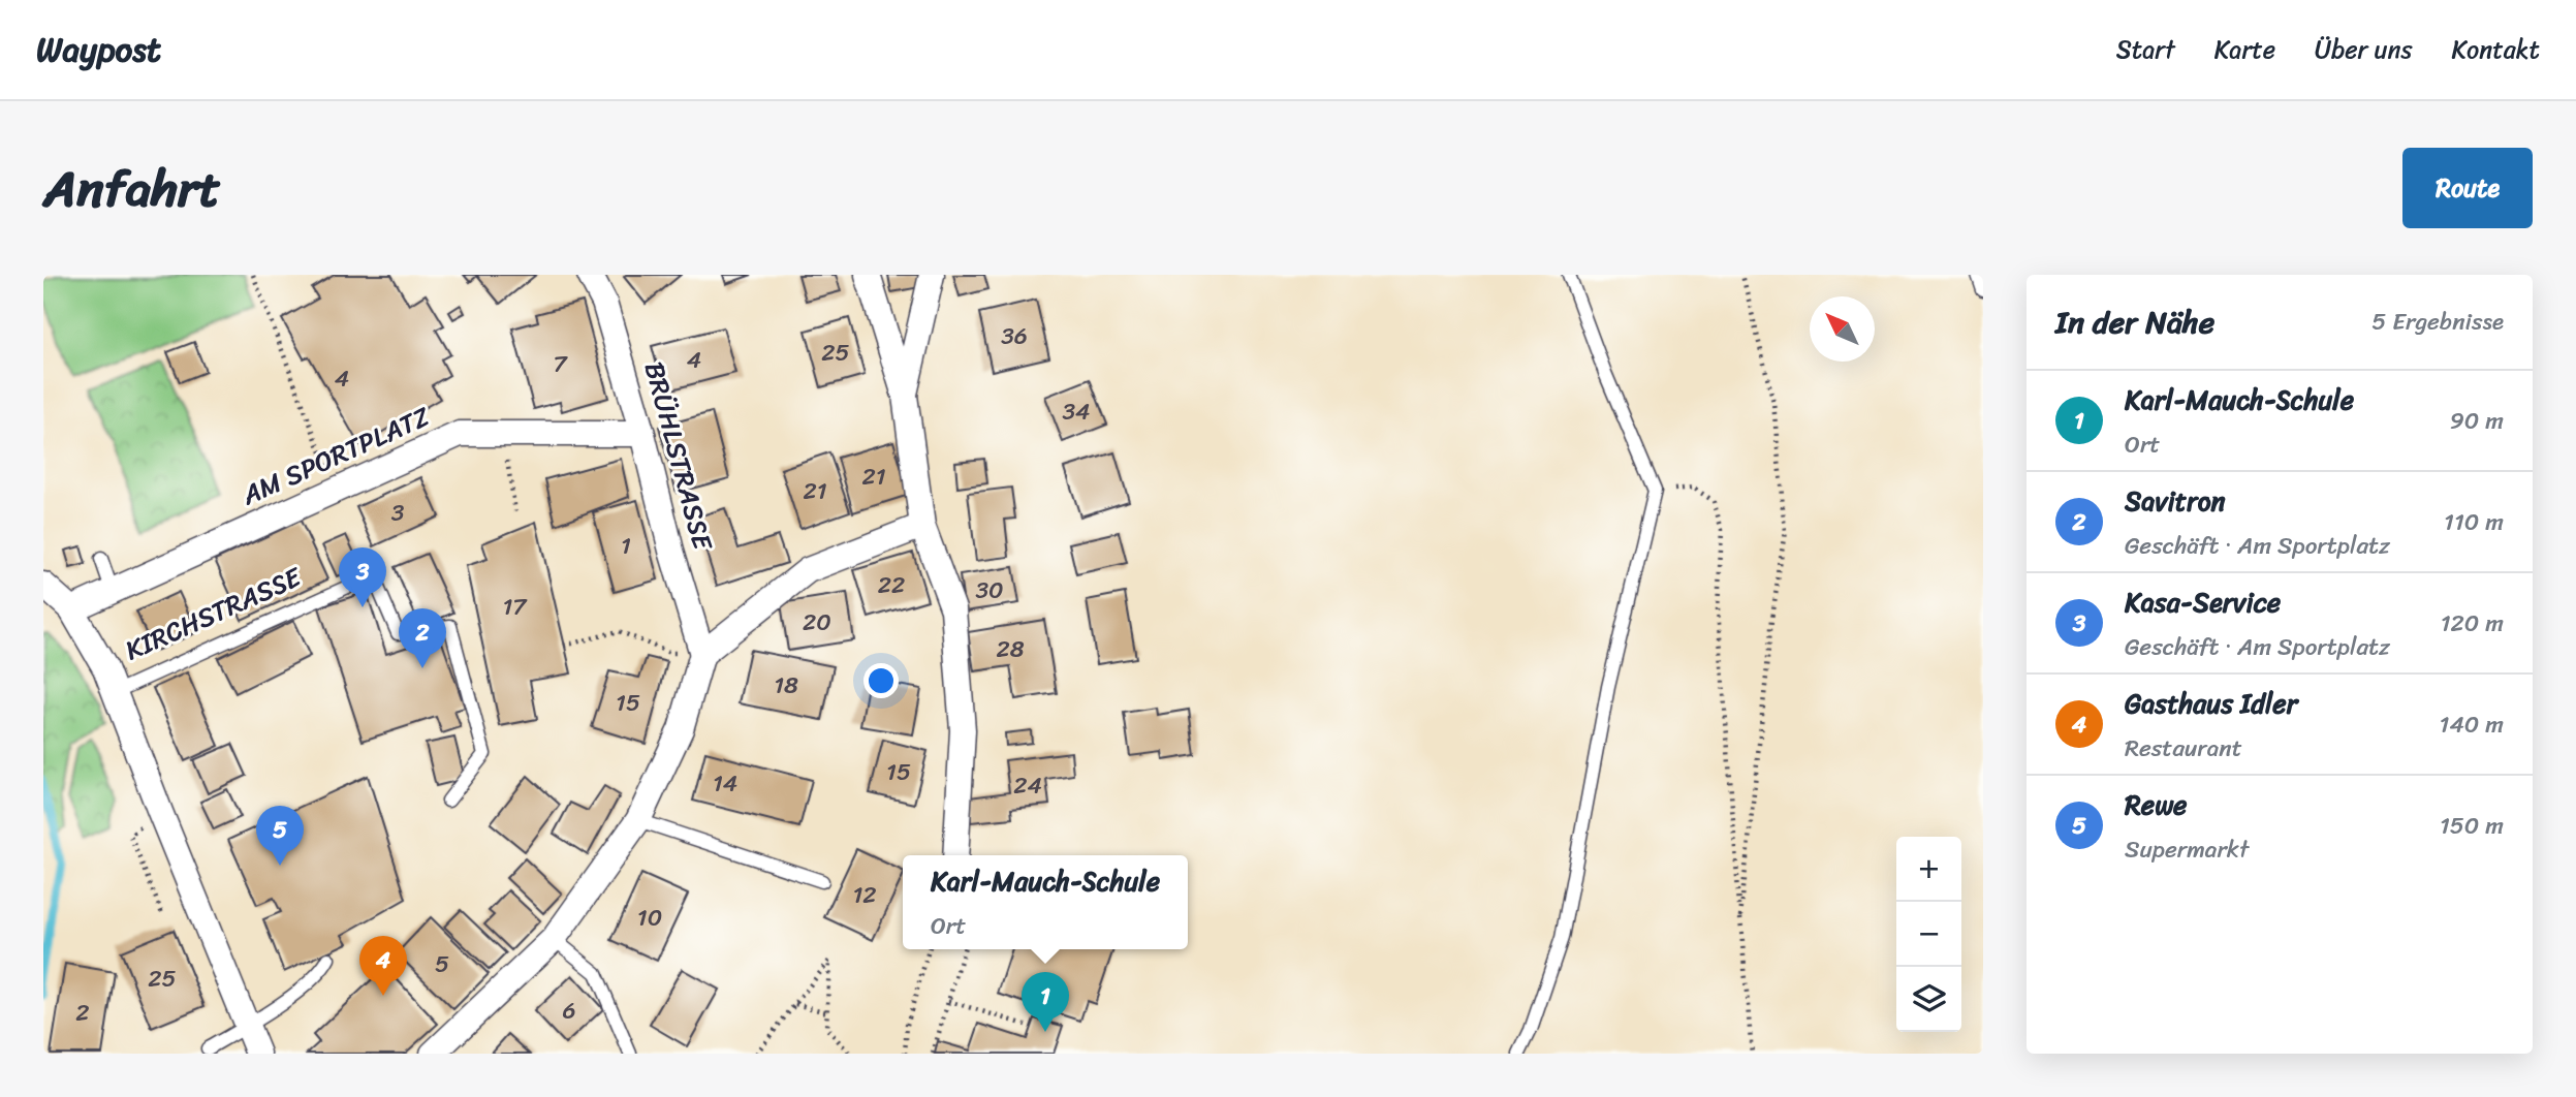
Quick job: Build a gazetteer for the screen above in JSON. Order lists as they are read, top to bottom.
{
  "streets": {
    "street": ["AM SPORTPLATZ", "BRÜHLSTRASSE", "KIRCHSTRASSE"]
  },
  "crossings": [
    ["AM SPORTPLATZ", "BRÜHLSTRASSE"],
    ["AM SPORTPLATZ", "KIRCHSTRASSE"]
  ],
  "house_numbers": [
    "36",
    "25",
    "4",
    "7",
    "4",
    "34",
    "21",
    "21",
    "3",
    "1",
    "22",
    "30",
    "17",
    "20",
    "28",
    "18",
    "15",
    "15",
    "14",
    "24",
    "12",
    "10",
    "5",
    "25",
    "6",
    "2"
  ],
  "north": "top left",
  "page": {
    "header": "Waypost",
    "nav": [
      "Start",
      "Karte",
      "Über uns",
      "Kontakt"
    ],
    "title": "Anfahrt",
    "buttons": "Route",
    "heading": ["In der Nähe", "5 Ergebnisse"],
    "list": [
      {
        "mark": "1",
        "name": "Karl-Mauch-Schule",
        "note": "Ort",
        "value": "90 m"
      },
      {
        "mark": "2",
        "name": "Savitron",
        "note": "Geschäft · Am Sportplatz",
        "value": "110 m"
      },
      {
        "mark": "3",
        "name": "Kasa-Service",
        "note": "Geschäft · Am Sportplatz",
        "value": "120 m"
      },
      {
        "mark": "4",
        "name": "Gasthaus Idler",
        "note": "Restaurant",
        "value": "140 m"
      },
      {
        "mark": "5",
        "name": "Rewe",
        "note": "Supermarkt",
        "value": "150 m"
      }
    ],
    "pins": [
      "3",
      "2",
      "5",
      "4",
      "1"
    ],
    "map_buttons": ["+", "−"],
    "popup": ["Karl-Mauch-Schule", "Ort"]
  }
}
